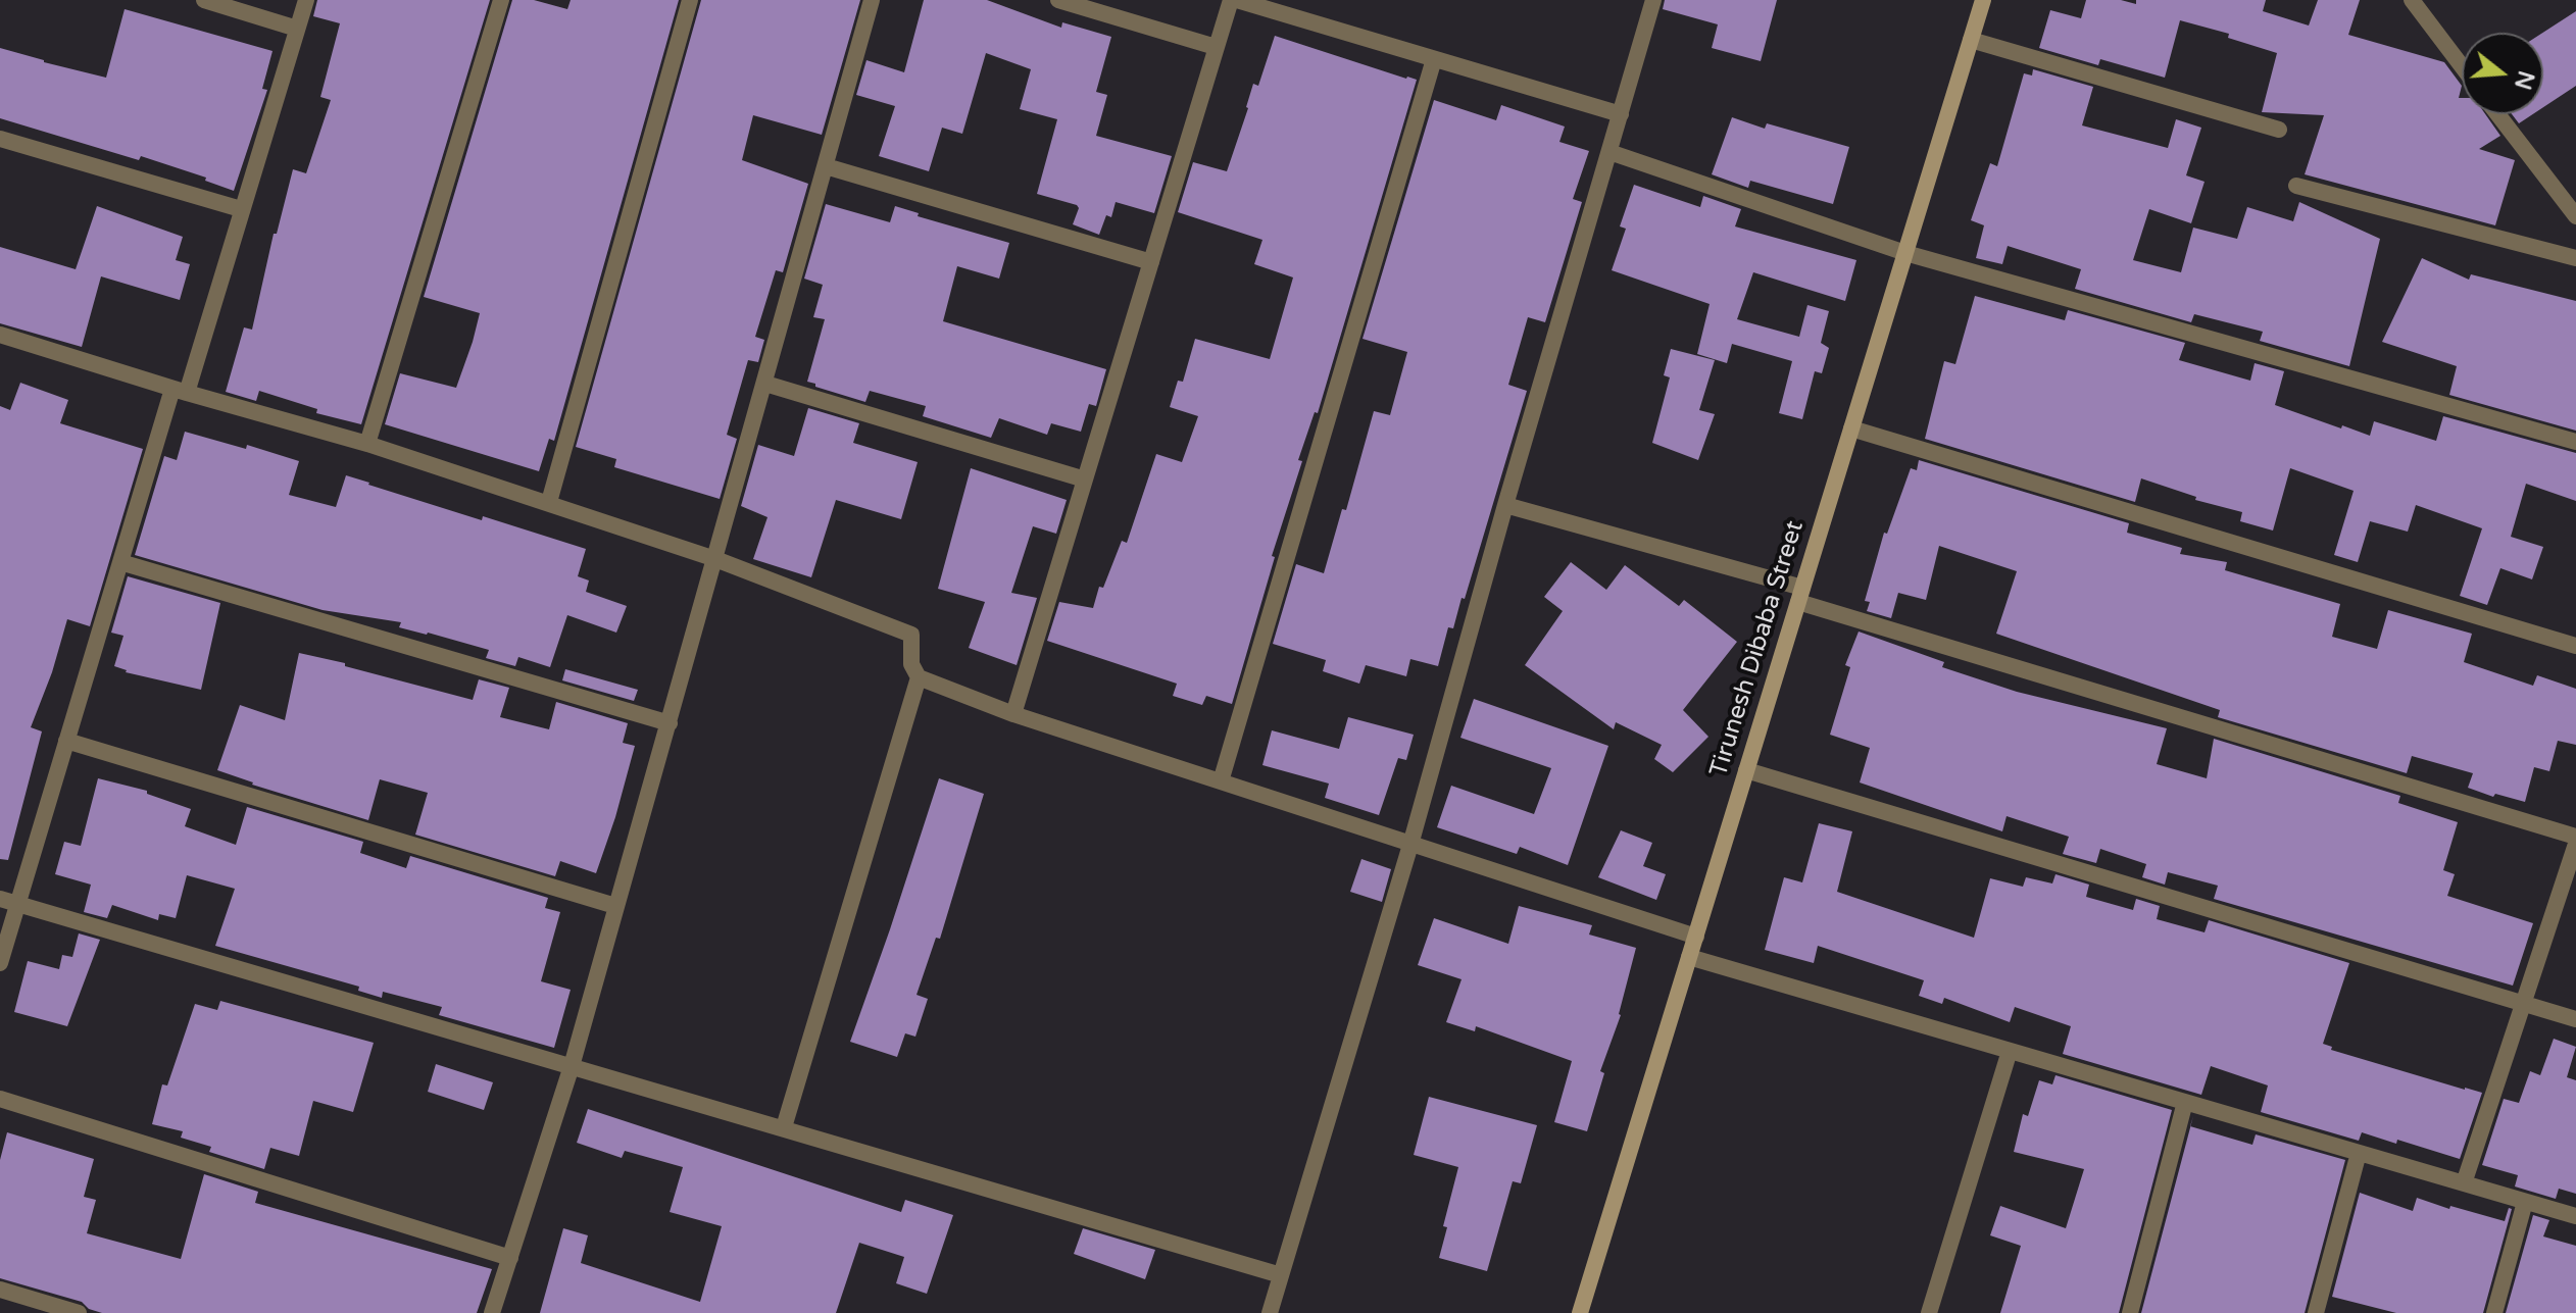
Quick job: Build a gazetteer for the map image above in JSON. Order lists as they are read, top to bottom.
{
  "streets": {
    "main road": ["Tirunesh Dibaba Street"]
  },
  "north": "right"
}
